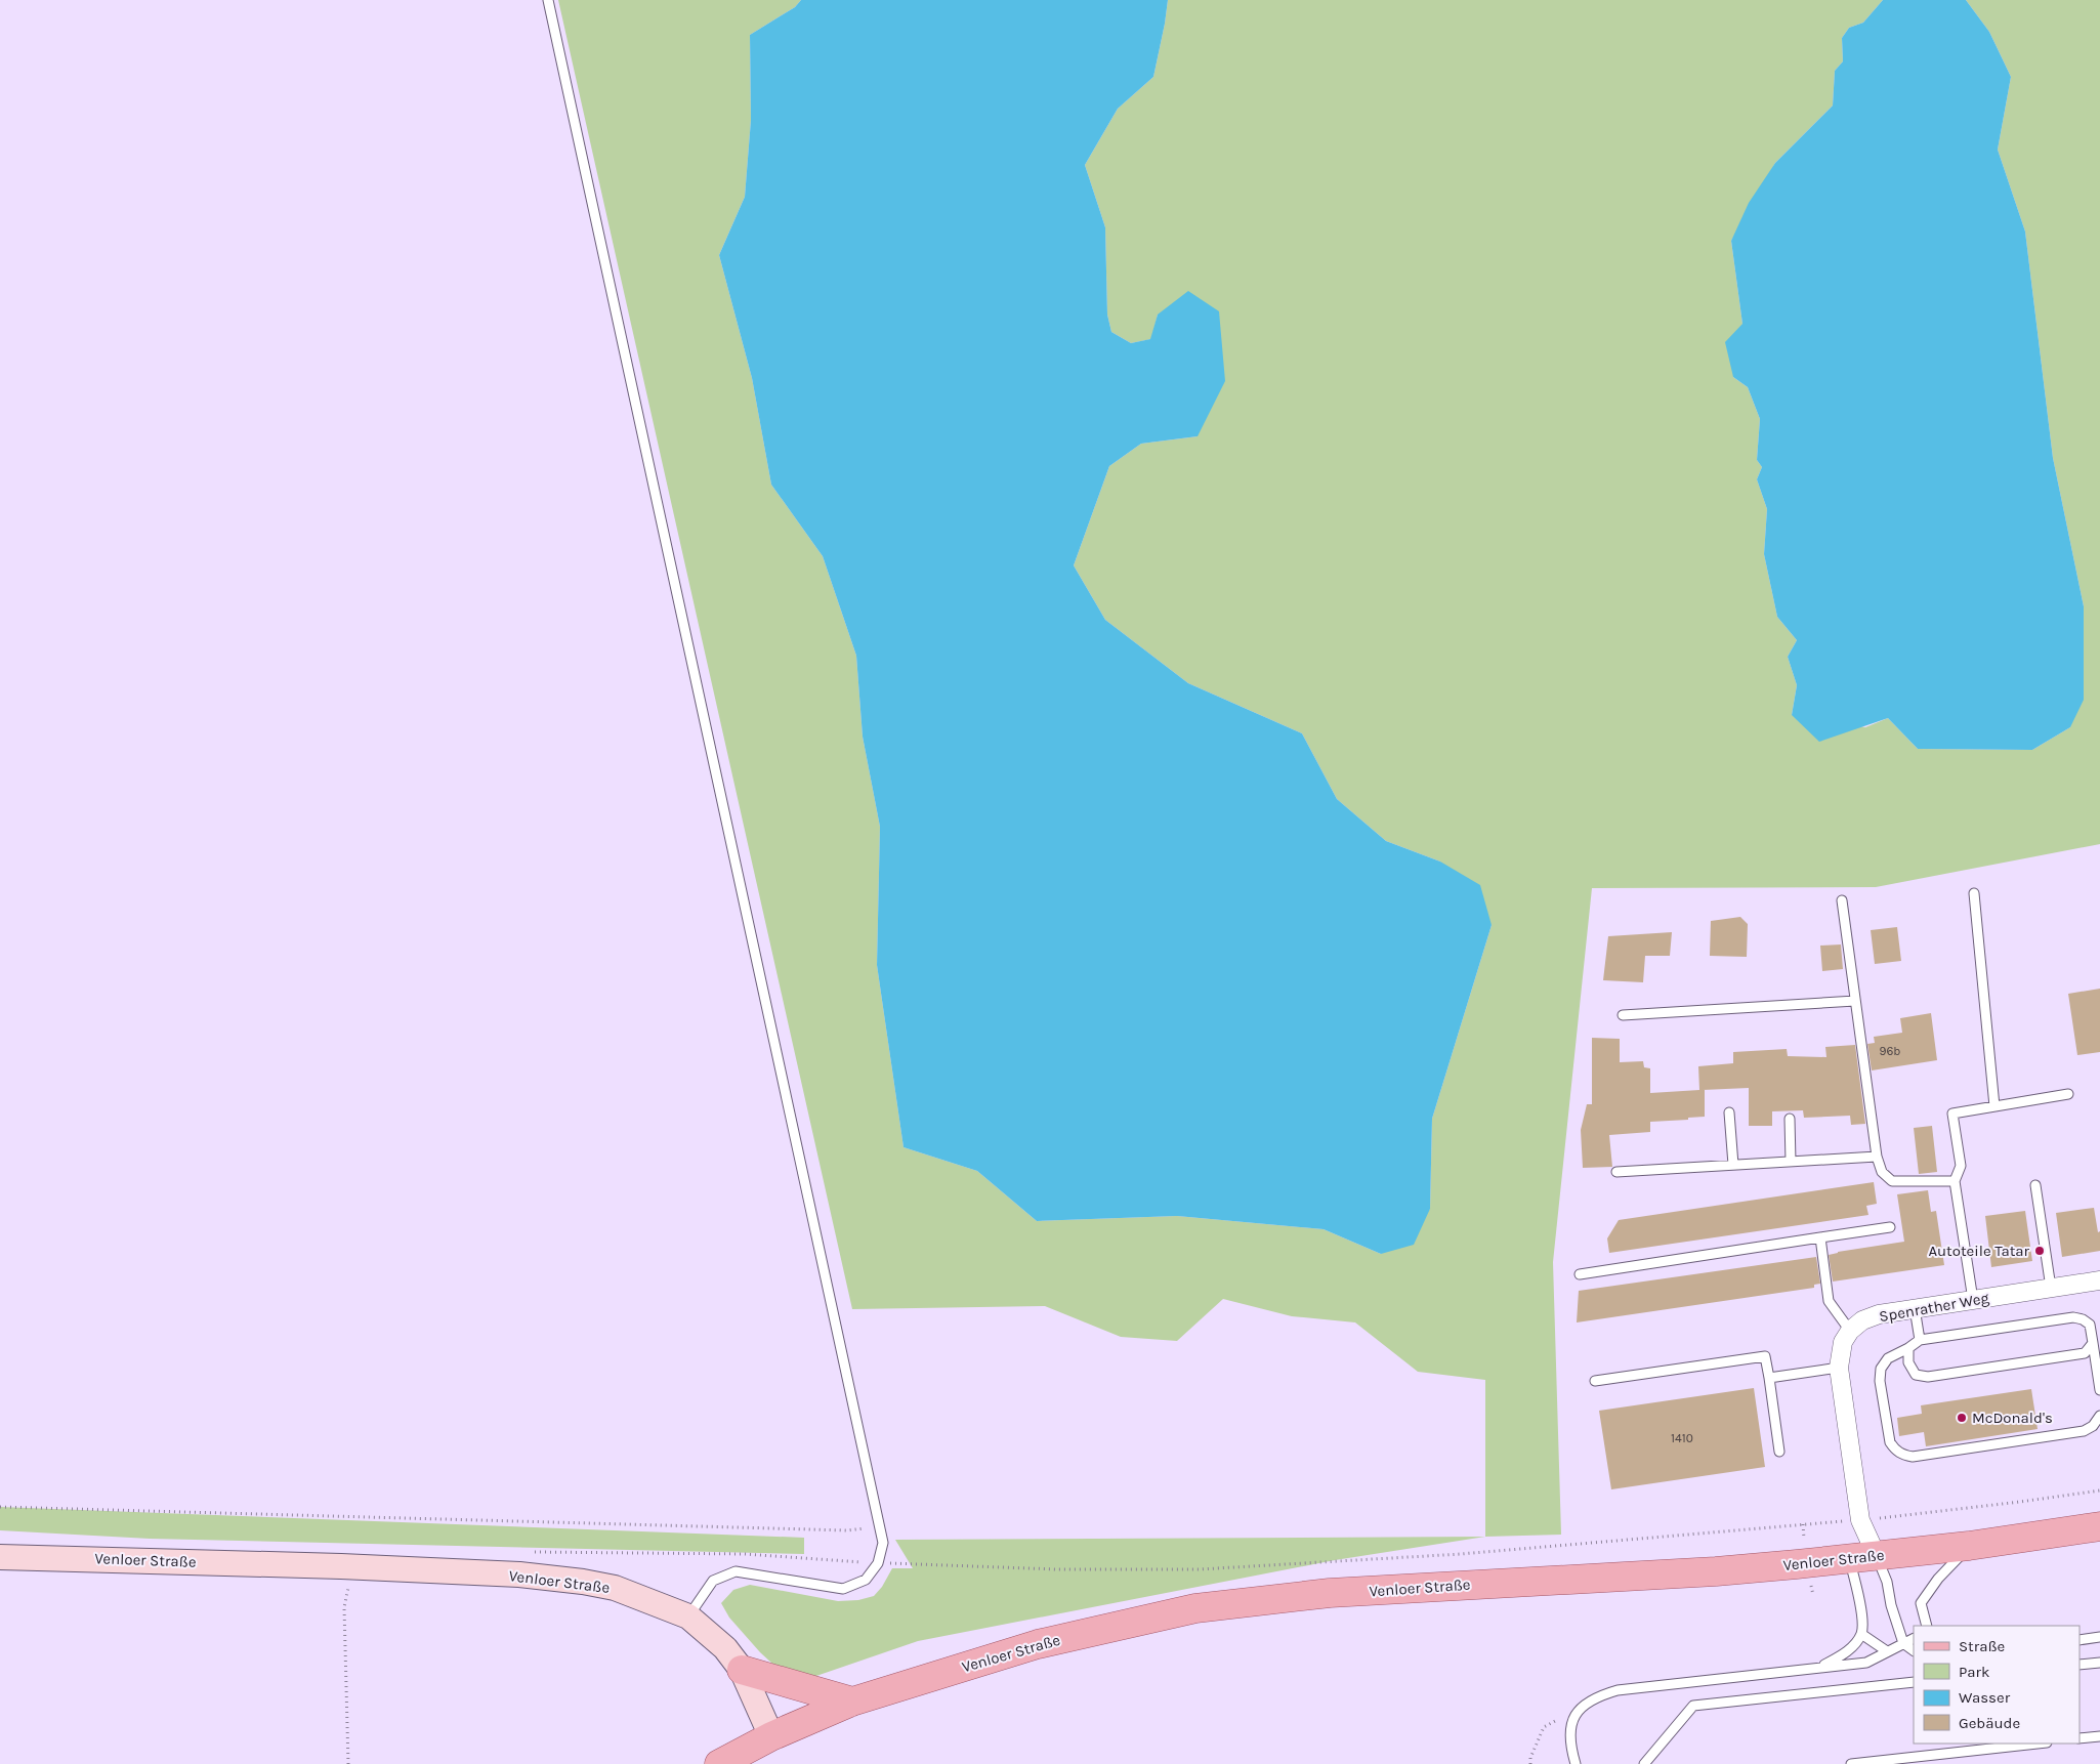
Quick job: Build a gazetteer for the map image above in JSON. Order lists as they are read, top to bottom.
{
  "streets": {
    "main road": ["Venloer Straße"],
    "street": ["Spenrather Weg"]
  },
  "places": ["Autoteile Tatar", "McDonald's"],
  "house_numbers": ["96b", "1410"],
  "legend": [
    "Straße",
    "Park",
    "Wasser",
    "Gebäude"
  ]
}
